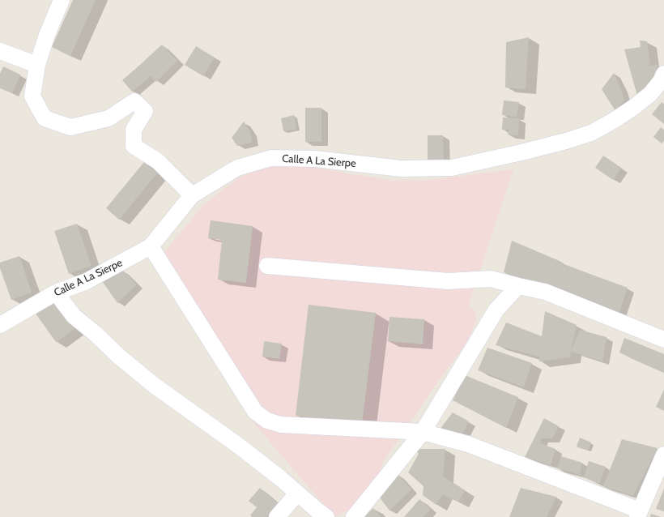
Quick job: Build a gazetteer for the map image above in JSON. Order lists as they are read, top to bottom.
{
  "streets": {
    "street": ["Calle A La Sierpe"]
  }
}
